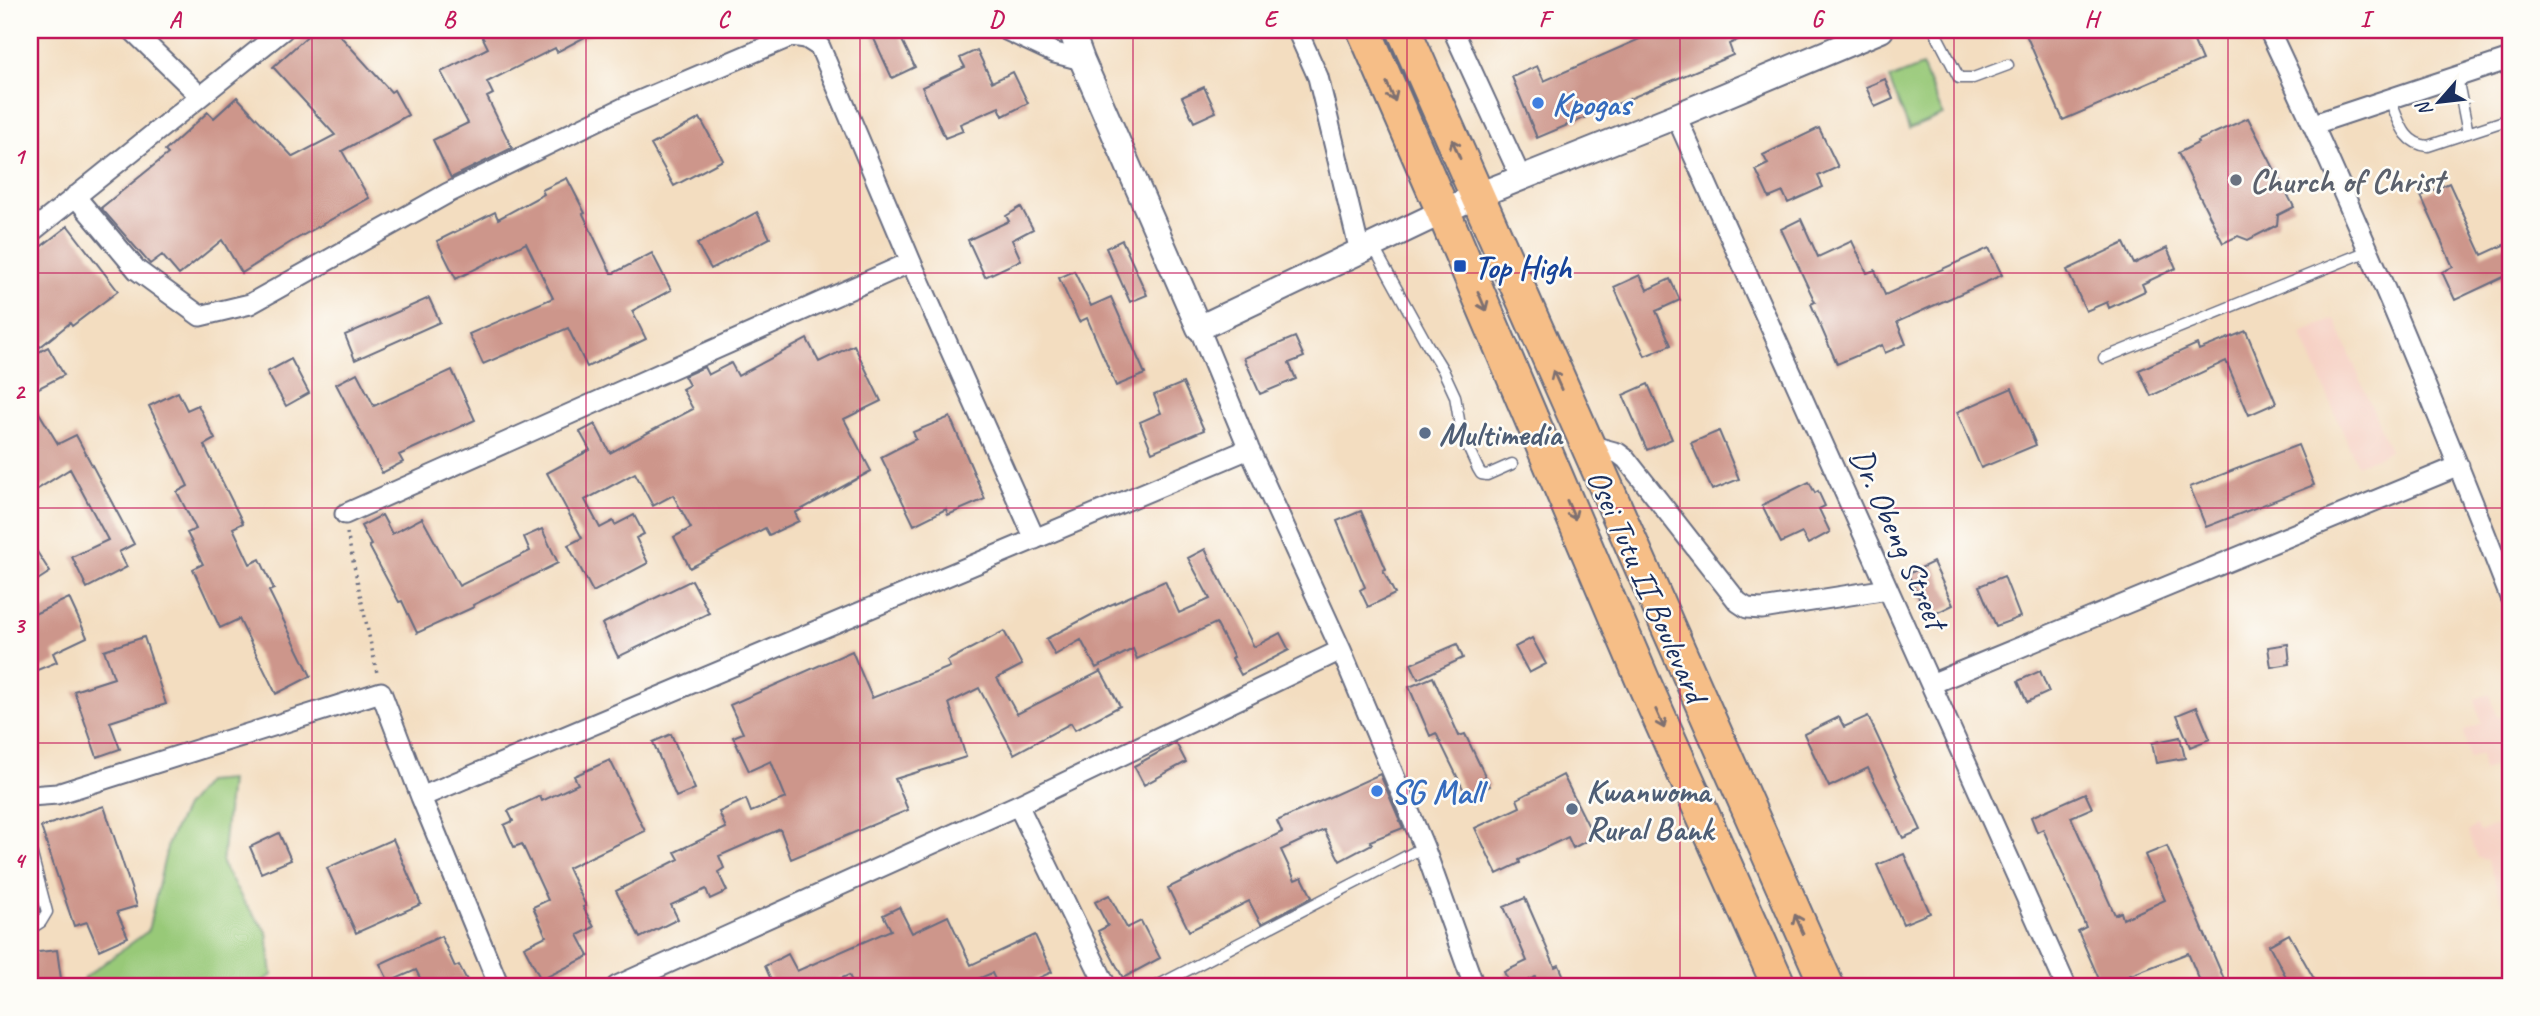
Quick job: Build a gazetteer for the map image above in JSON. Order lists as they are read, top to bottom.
{
  "streets": {
    "highway": ["Osei Tutu II Boulevard"],
    "street": ["Dr. Obeng Street"]
  },
  "places": {
    "other": [
      "Kpogas",
      "Church of Christ",
      "Multimedia",
      "SG Mall",
      "Kwanwoma Rural Bank"
    ],
    "transit": ["Top High"]
  },
  "north": "bottom left",
  "grid": {
    "columns": [
      "A",
      "B",
      "C",
      "D",
      "E",
      "F",
      "G",
      "H",
      "I"
    ],
    "rows": [
      "1",
      "2",
      "3",
      "4"
    ]
  }
}
